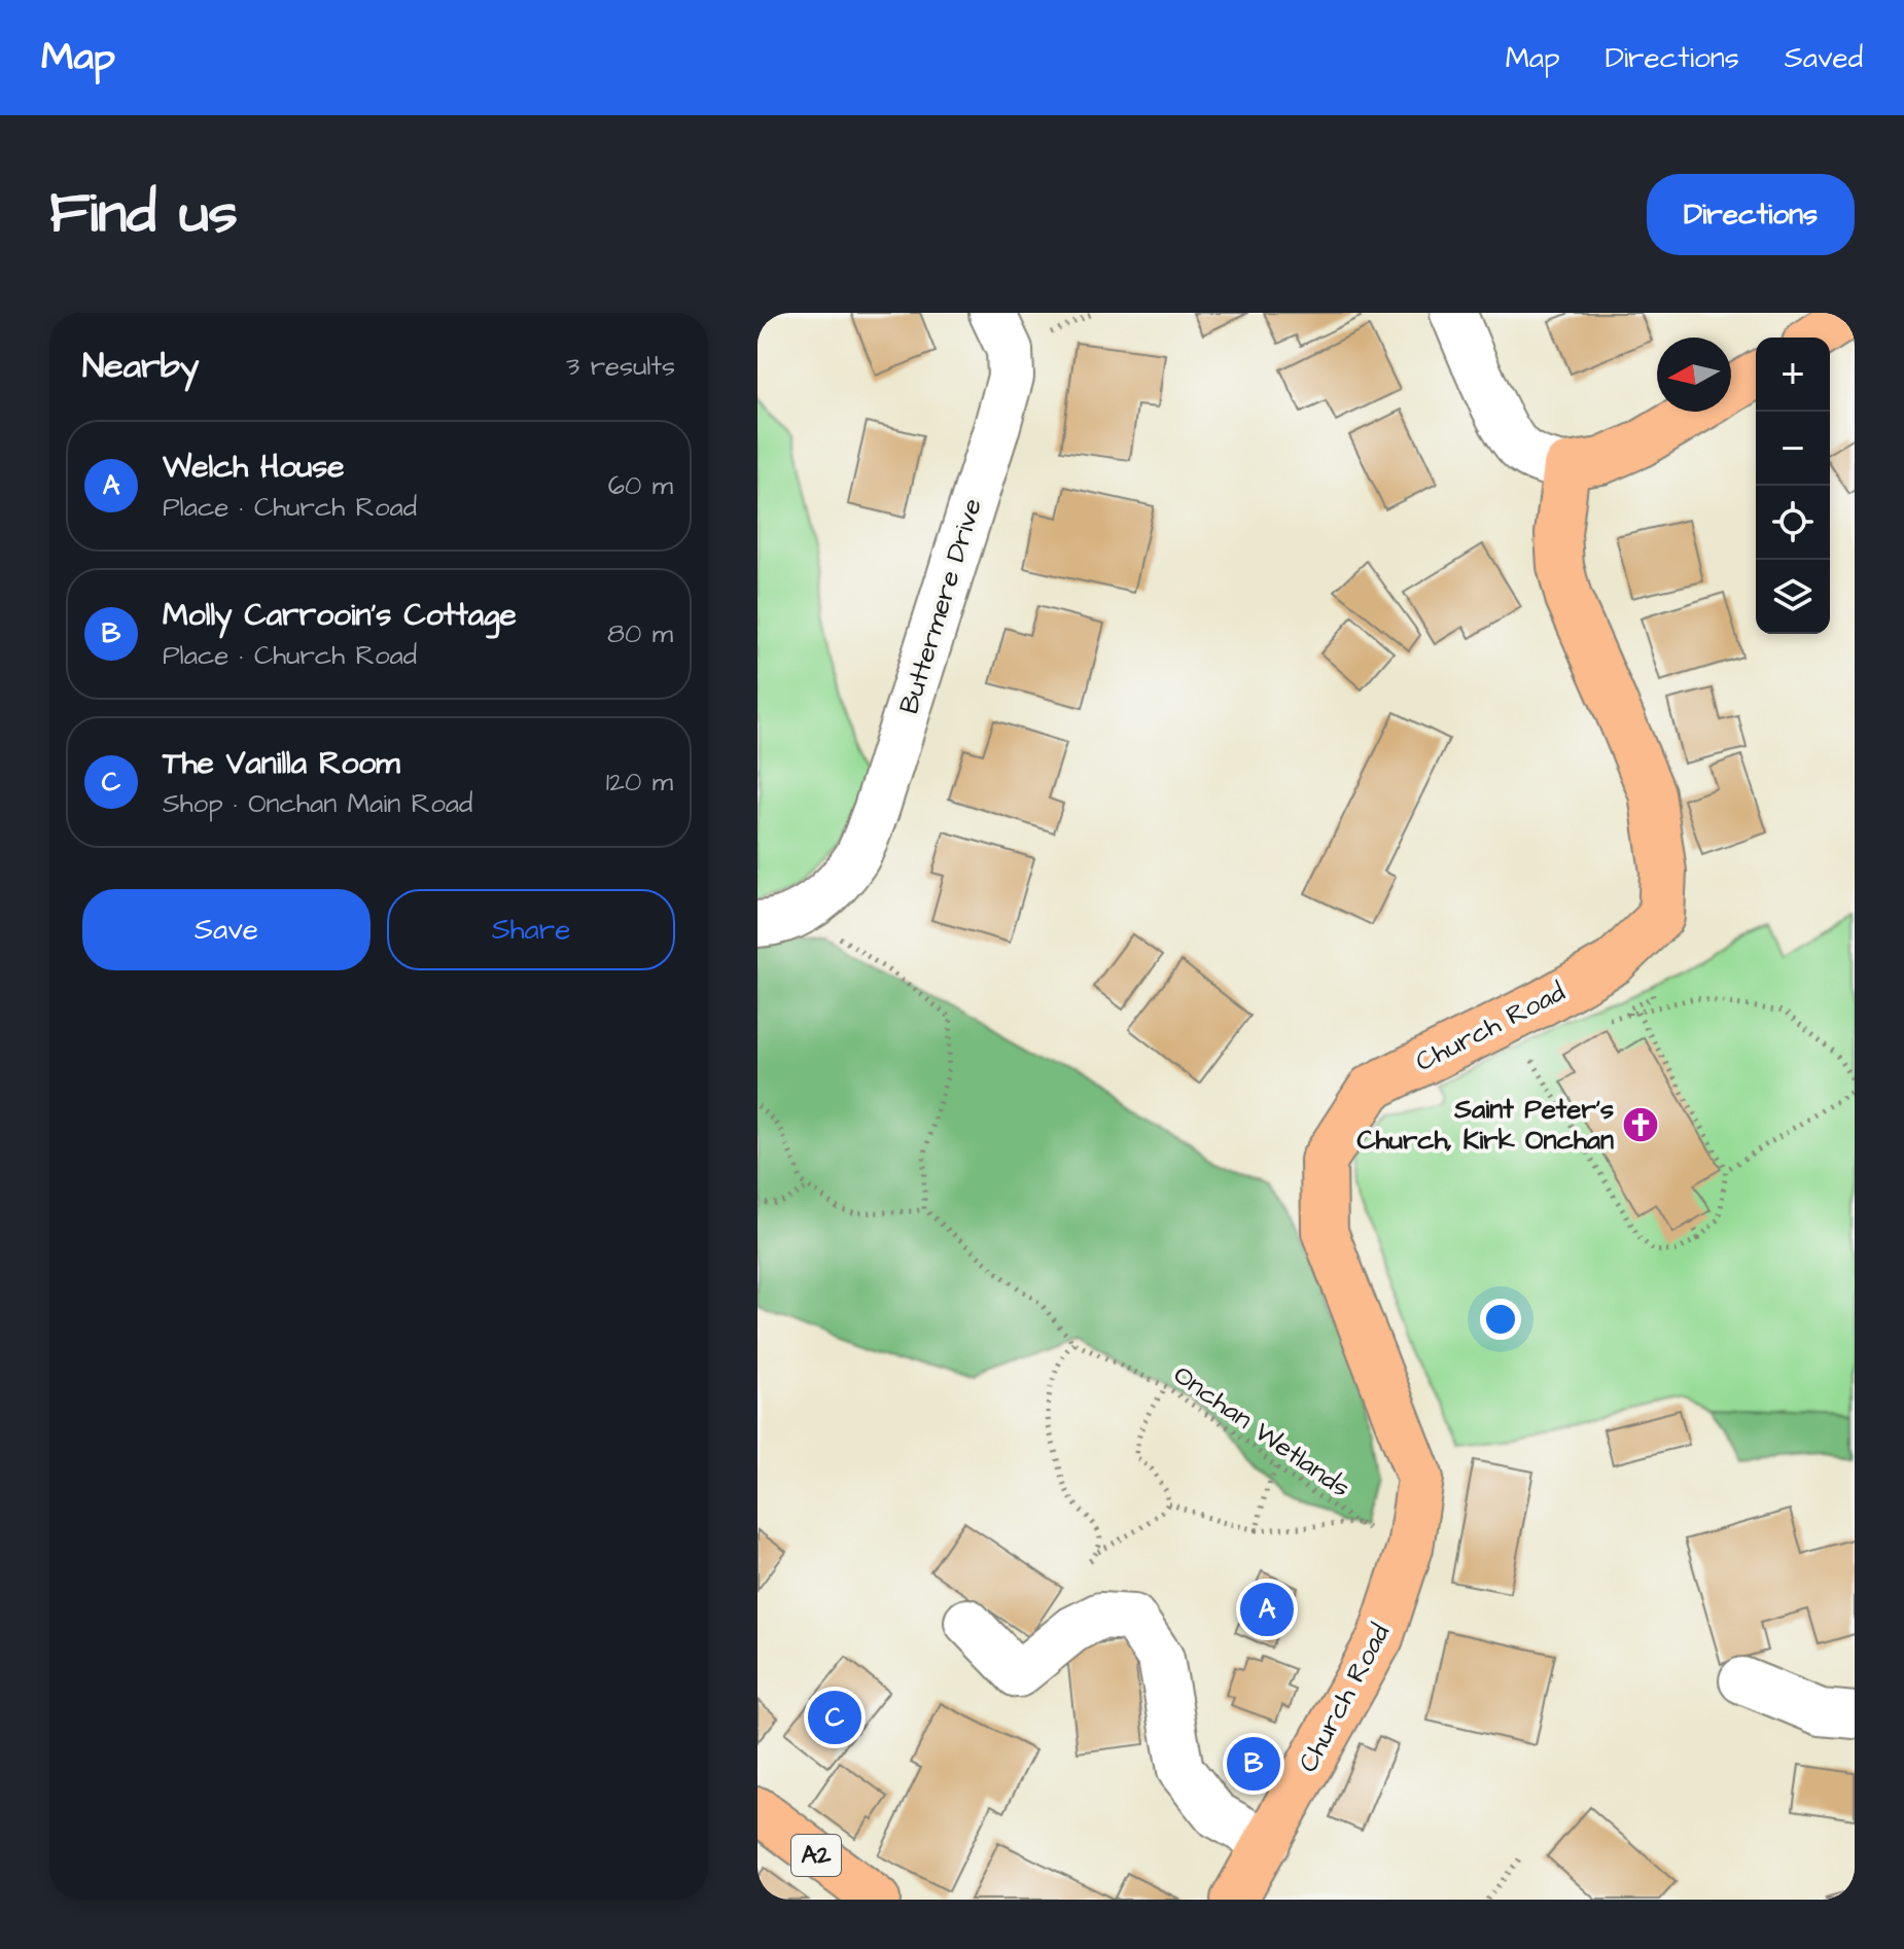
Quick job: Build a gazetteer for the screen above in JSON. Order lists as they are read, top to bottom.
{
  "streets": {
    "main road": ["Church Road", "A2"],
    "street": ["Buttermere Drive"],
    "path": ["Onchan Wetlands"]
  },
  "crossings": [
    ["Church Road", "Onchan Wetlands"]
  ],
  "places": {
    "church": ["Saint Peter's Church, Kirk Onchan"]
  },
  "north": "left",
  "page": {
    "header": "Map",
    "nav": ["Map", "Directions", "Saved"],
    "title": "Find us",
    "buttons": [
      "Directions",
      ["Save", "Share"]
    ],
    "heading": ["Nearby", "3 results"],
    "map_buttons": ["+", "−"],
    "list": [
      {
        "mark": "A",
        "name": "Welch House",
        "note": "Place · Church Road",
        "value": "60 m"
      },
      {
        "mark": "B",
        "name": "Molly Carrooin's Cottage",
        "note": "Place · Church Road",
        "value": "80 m"
      },
      {
        "mark": "C",
        "name": "The Vanilla Room",
        "note": "Shop · Onchan Main Road",
        "value": "120 m"
      }
    ],
    "pins": ["A", "C", "B"]
  }
}
